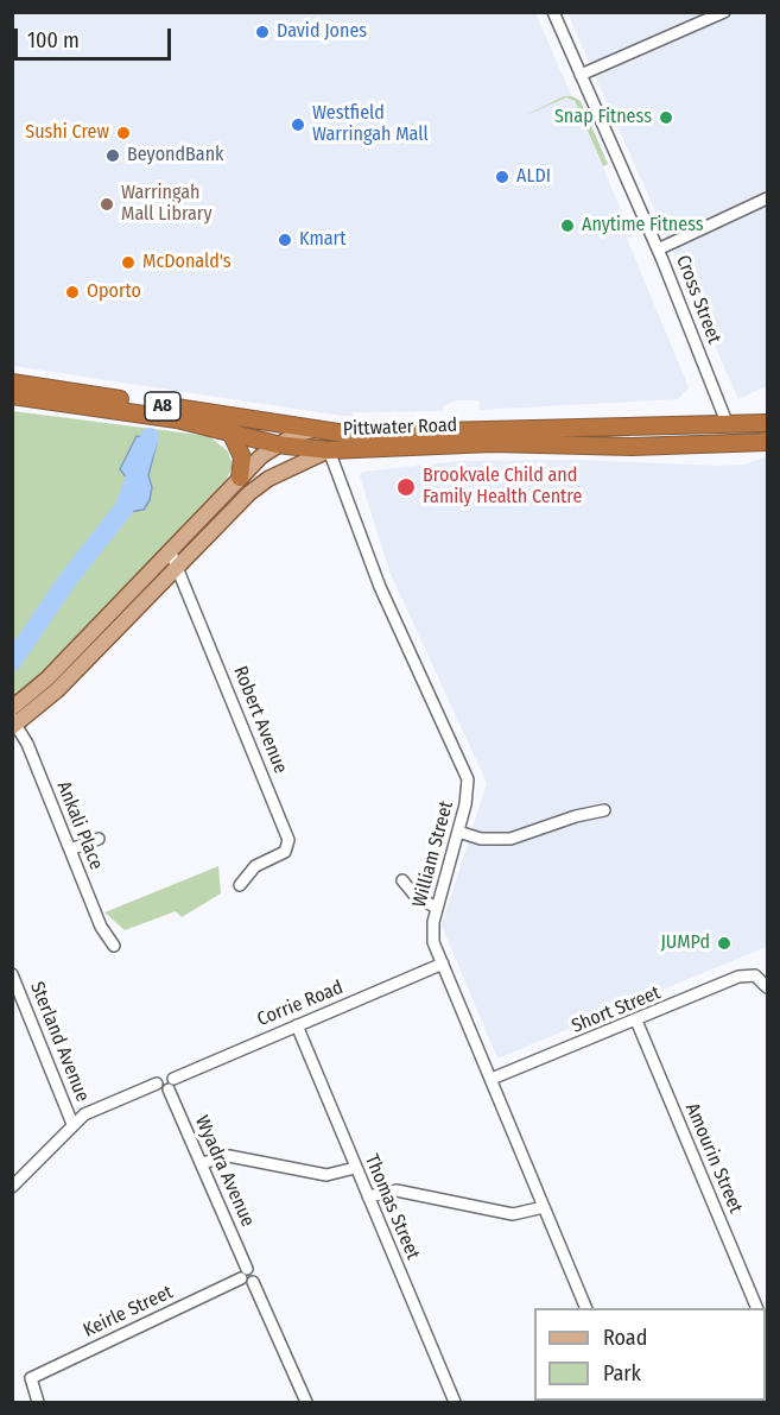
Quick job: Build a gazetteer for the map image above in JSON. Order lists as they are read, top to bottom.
{
  "streets": {
    "highway": ["Cross Street", "A8", "Pittwater Road"],
    "street": [
      "Robert Avenue",
      "Ankali Place",
      "William Street",
      "Corrie Road",
      "Short Street",
      "Sterland Avenue",
      "Amourin Street",
      "Wyadra Avenue",
      "Thomas Street",
      "Keirle Street"
    ]
  },
  "crossings": [
    ["Cross Street", "Pittwater Road"],
    ["A8", "Pittwater Road"],
    ["A8", "William Street"],
    ["Pittwater Road", "Robert Avenue"],
    ["Pittwater Road", "Ankali Place"],
    ["Pittwater Road", "William Street"],
    ["William Street", "Corrie Road"],
    ["William Street", "Short Street"],
    ["Corrie Road", "Wyadra Avenue"],
    ["Corrie Road", "Thomas Street"],
    ["Short Street", "Amourin Street"],
    ["Wyadra Avenue", "Keirle Street"]
  ],
  "places": [
    "David Jones",
    "Snap Fitness",
    "Westfield Warringah Mall",
    "Sushi Crew",
    "BeyondBank",
    "ALDI",
    "Warringah Mall Library",
    "Anytime Fitness",
    "Kmart",
    "McDonald's",
    "Oporto",
    "Brookvale Child and Family Health Centre",
    "JUMPd"
  ],
  "legend": ["Road", "Park"],
  "scale_bar": "100 m"
}
